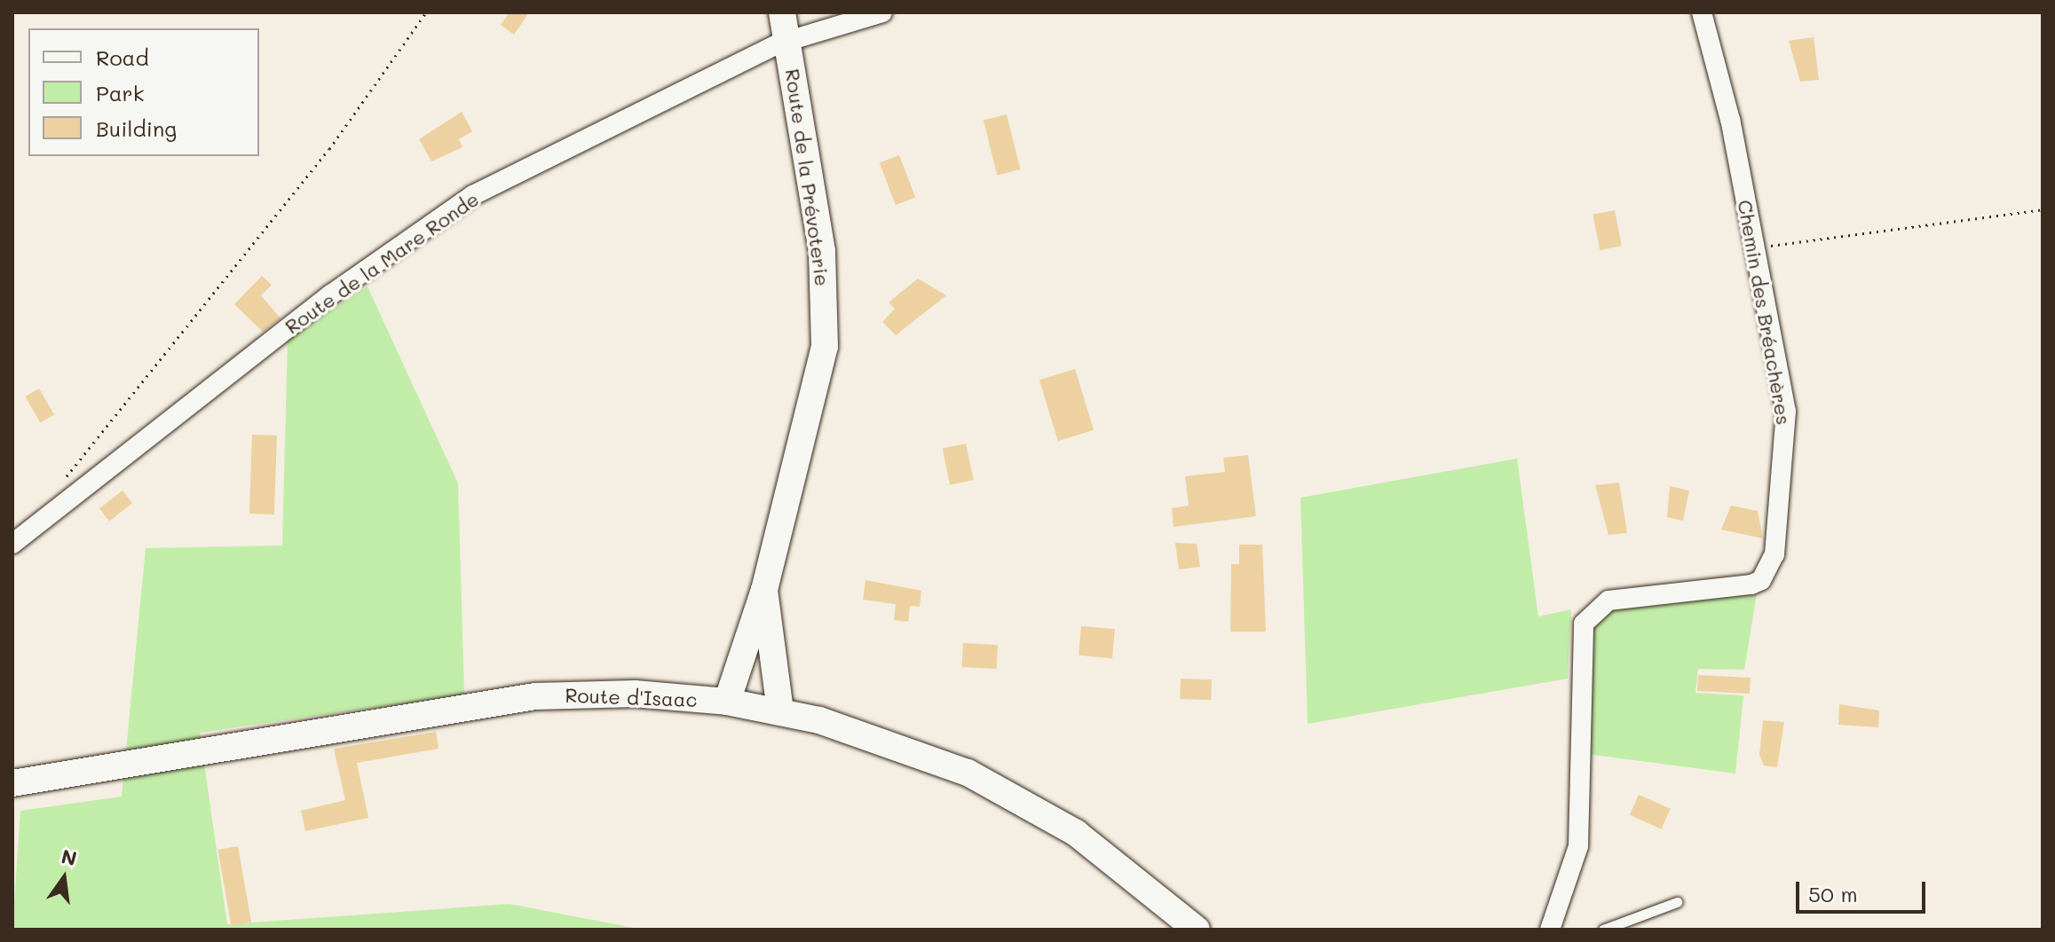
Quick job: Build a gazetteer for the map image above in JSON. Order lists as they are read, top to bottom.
{
  "streets": {
    "street": [
      "Route de la Prévoterie",
      "Route de la Mare Ronde",
      "Chemin des Bréachères",
      "Route d'Isaac"
    ]
  },
  "crossings": [
    ["Route de la Prévoterie", "Route de la Mare Ronde"],
    ["Route de la Prévoterie", "Route d'Isaac"]
  ],
  "legend": ["Road", "Park", "Building"],
  "scale_bar": "50 m",
  "north": "top"
}
